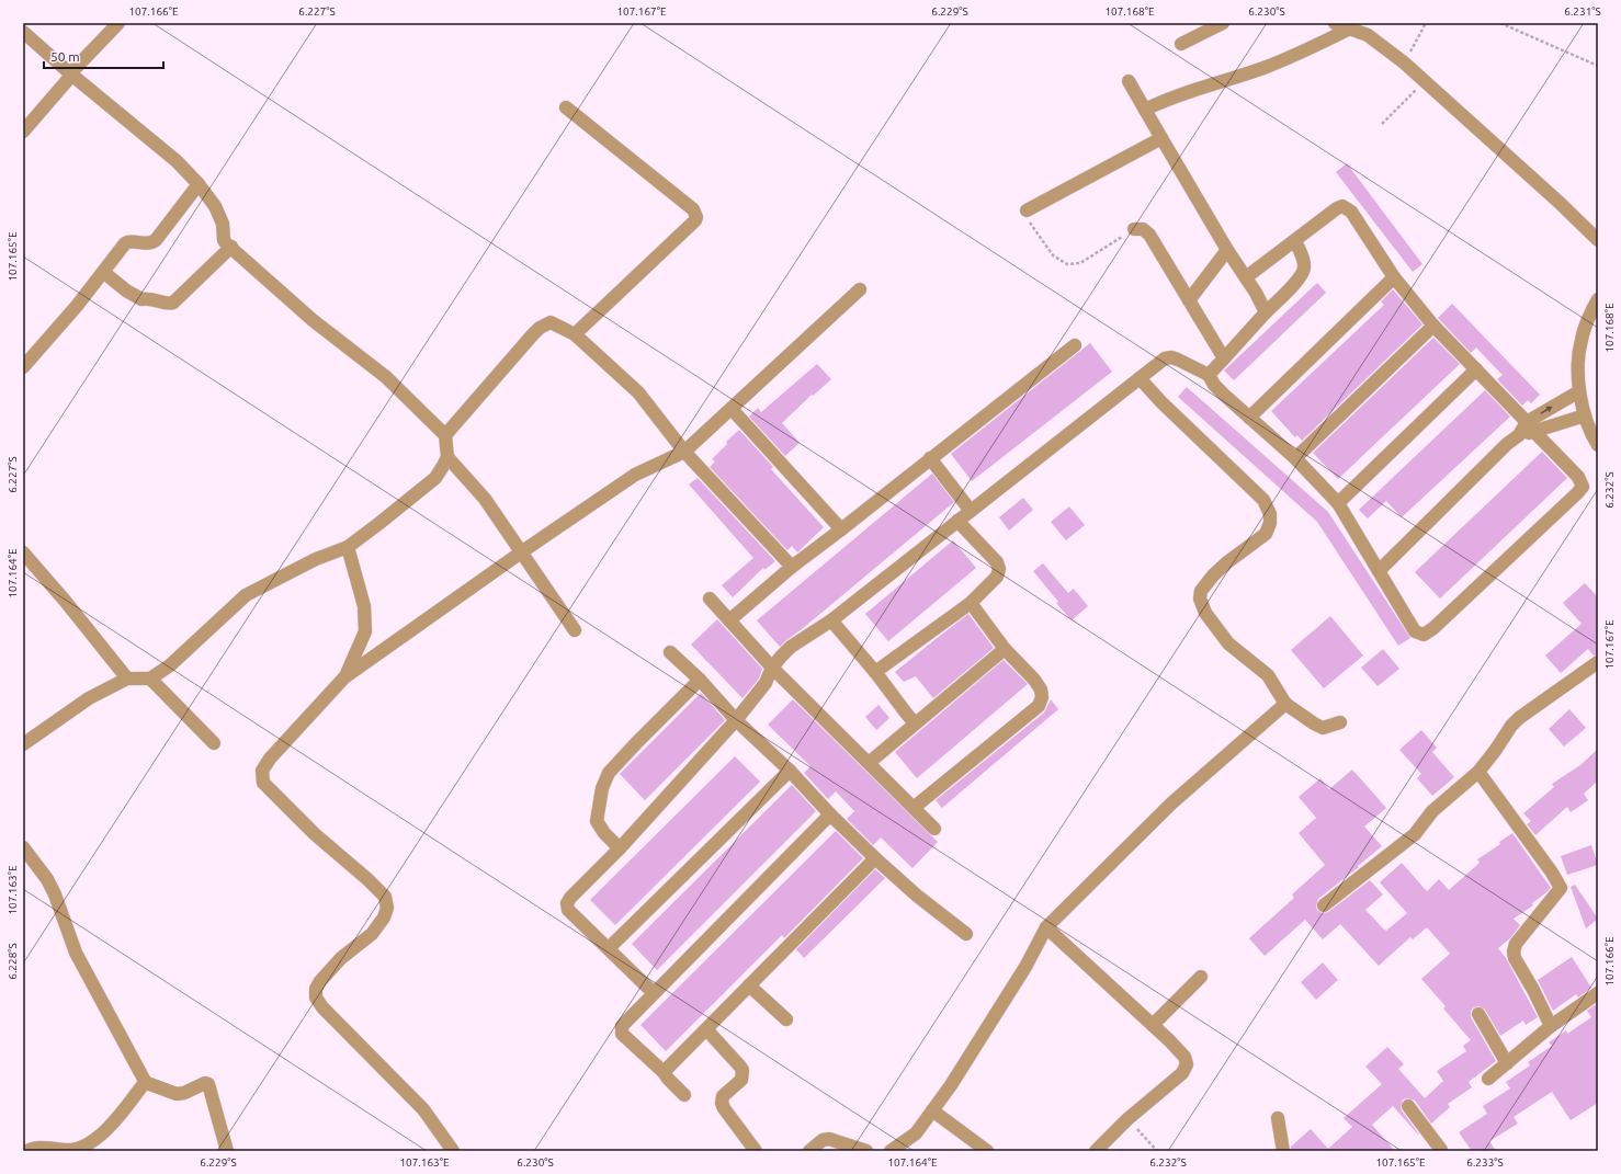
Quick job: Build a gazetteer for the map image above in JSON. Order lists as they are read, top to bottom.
{
  "scale_bar": "50 m",
  "coordinates": [
    "107.166°E",
    "6.227°S",
    "107.167°E",
    "6.229°S",
    "107.168°E",
    "6.230°S",
    "6.231°S",
    "107.165°E",
    "6.232°S",
    "107.164°E",
    "107.163°E",
    "6.228°S",
    "6.233°S"
  ]
}
